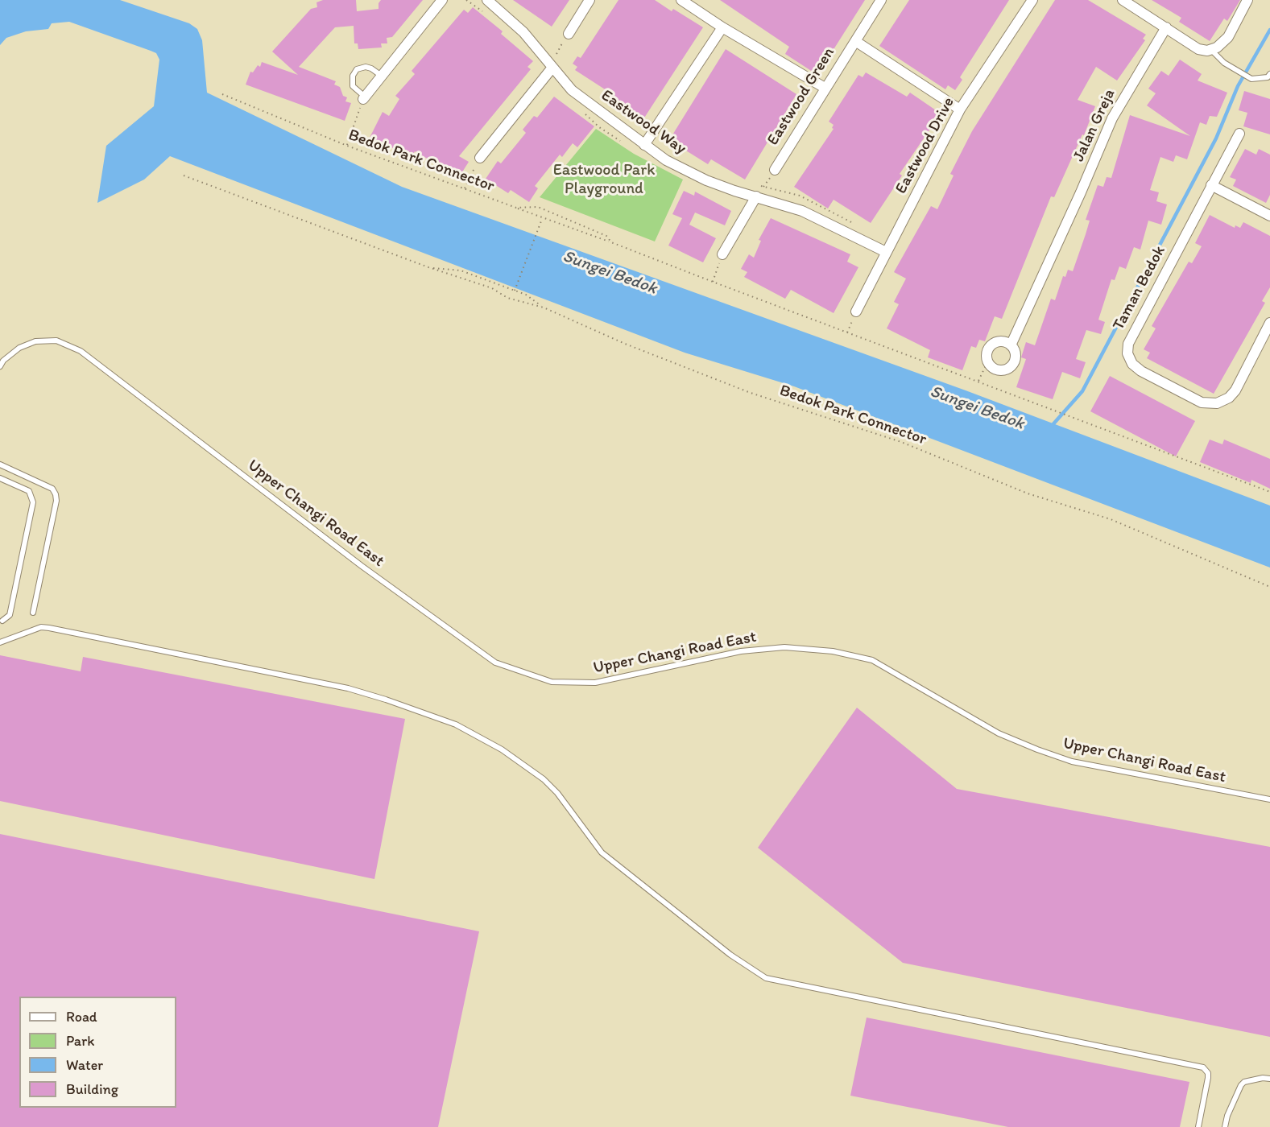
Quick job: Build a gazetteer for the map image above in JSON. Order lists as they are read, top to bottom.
{
  "streets": {
    "street": [
      "Eastwood Green",
      "Eastwood Way",
      "Jalan Greja",
      "Eastwood Drive",
      "Taman Bedok"
    ],
    "lane": ["Upper Changi Road East"],
    "path": ["Bedok Park Connector"]
  },
  "crossings": [
    ["Eastwood Green", "Eastwood Drive"],
    ["Eastwood Way", "Eastwood Drive"]
  ],
  "water": ["Sungei Bedok"],
  "parks": ["Eastwood Park Playground"],
  "legend": [
    "Road",
    "Park",
    "Water",
    "Building"
  ]
}
